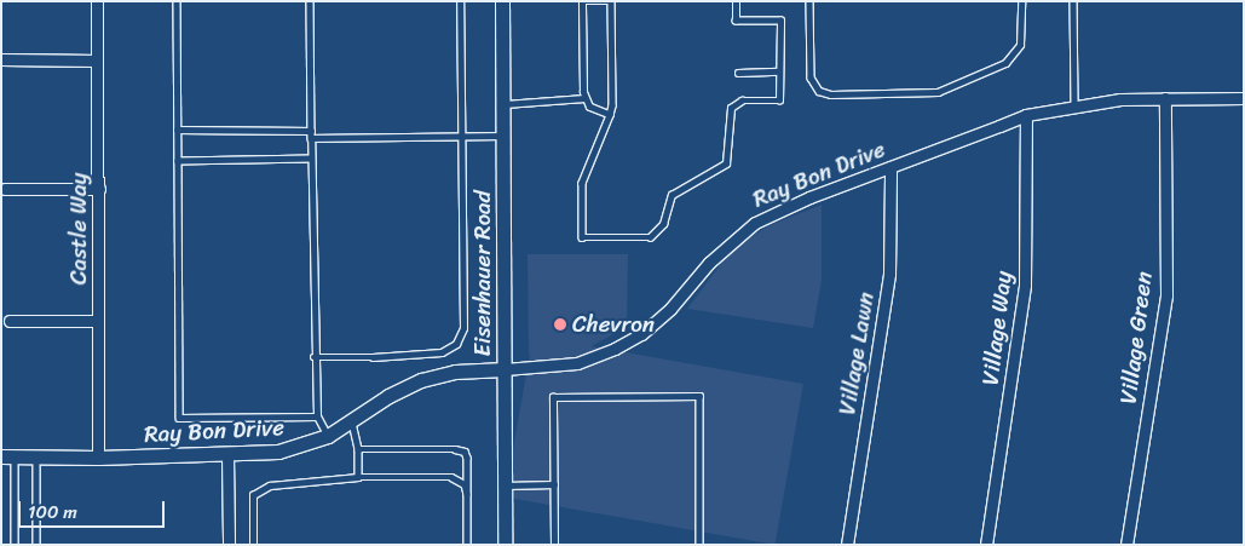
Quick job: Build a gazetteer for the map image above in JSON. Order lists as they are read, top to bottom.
{
  "streets": {
    "main road": ["Ray Bon Drive", "Eisenhauer Road"],
    "street": [
      "Castle Way",
      "Village Way",
      "Village Green",
      "Village Lawn"
    ]
  },
  "crossings": [
    ["Ray Bon Drive", "Castle Way"],
    ["Ray Bon Drive", "Eisenhauer Road"],
    ["Ray Bon Drive", "Village Way"],
    ["Ray Bon Drive", "Village Green"],
    ["Ray Bon Drive", "Village Lawn"]
  ],
  "places": ["Chevron"],
  "scale_bar": "100 m"
}
